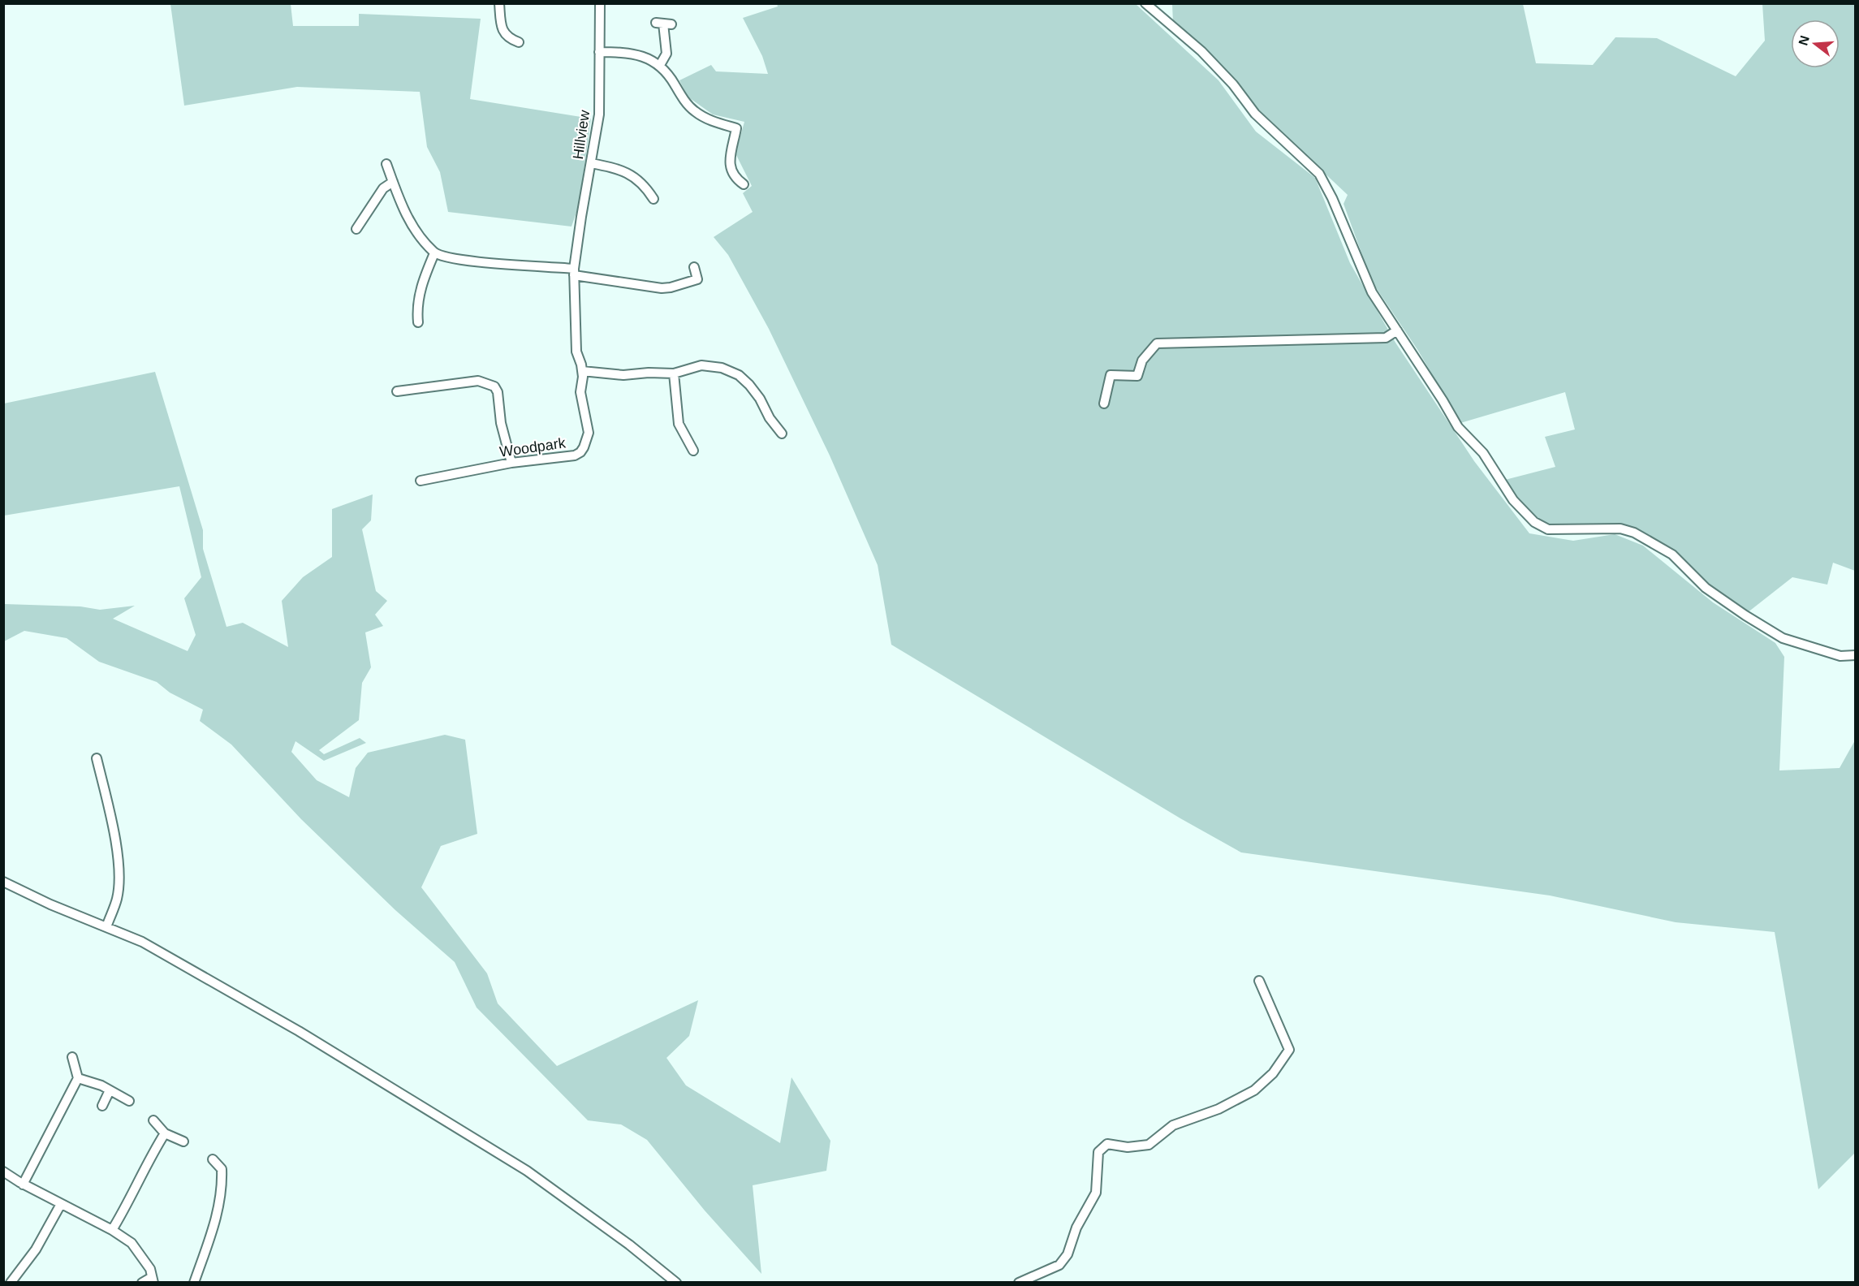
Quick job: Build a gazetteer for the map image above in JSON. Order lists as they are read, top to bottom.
{
  "streets": {
    "street": ["Hillview", "Woodpark"]
  },
  "crossings": [
    ["Hillview", "Woodpark"]
  ],
  "north": "left"
}
